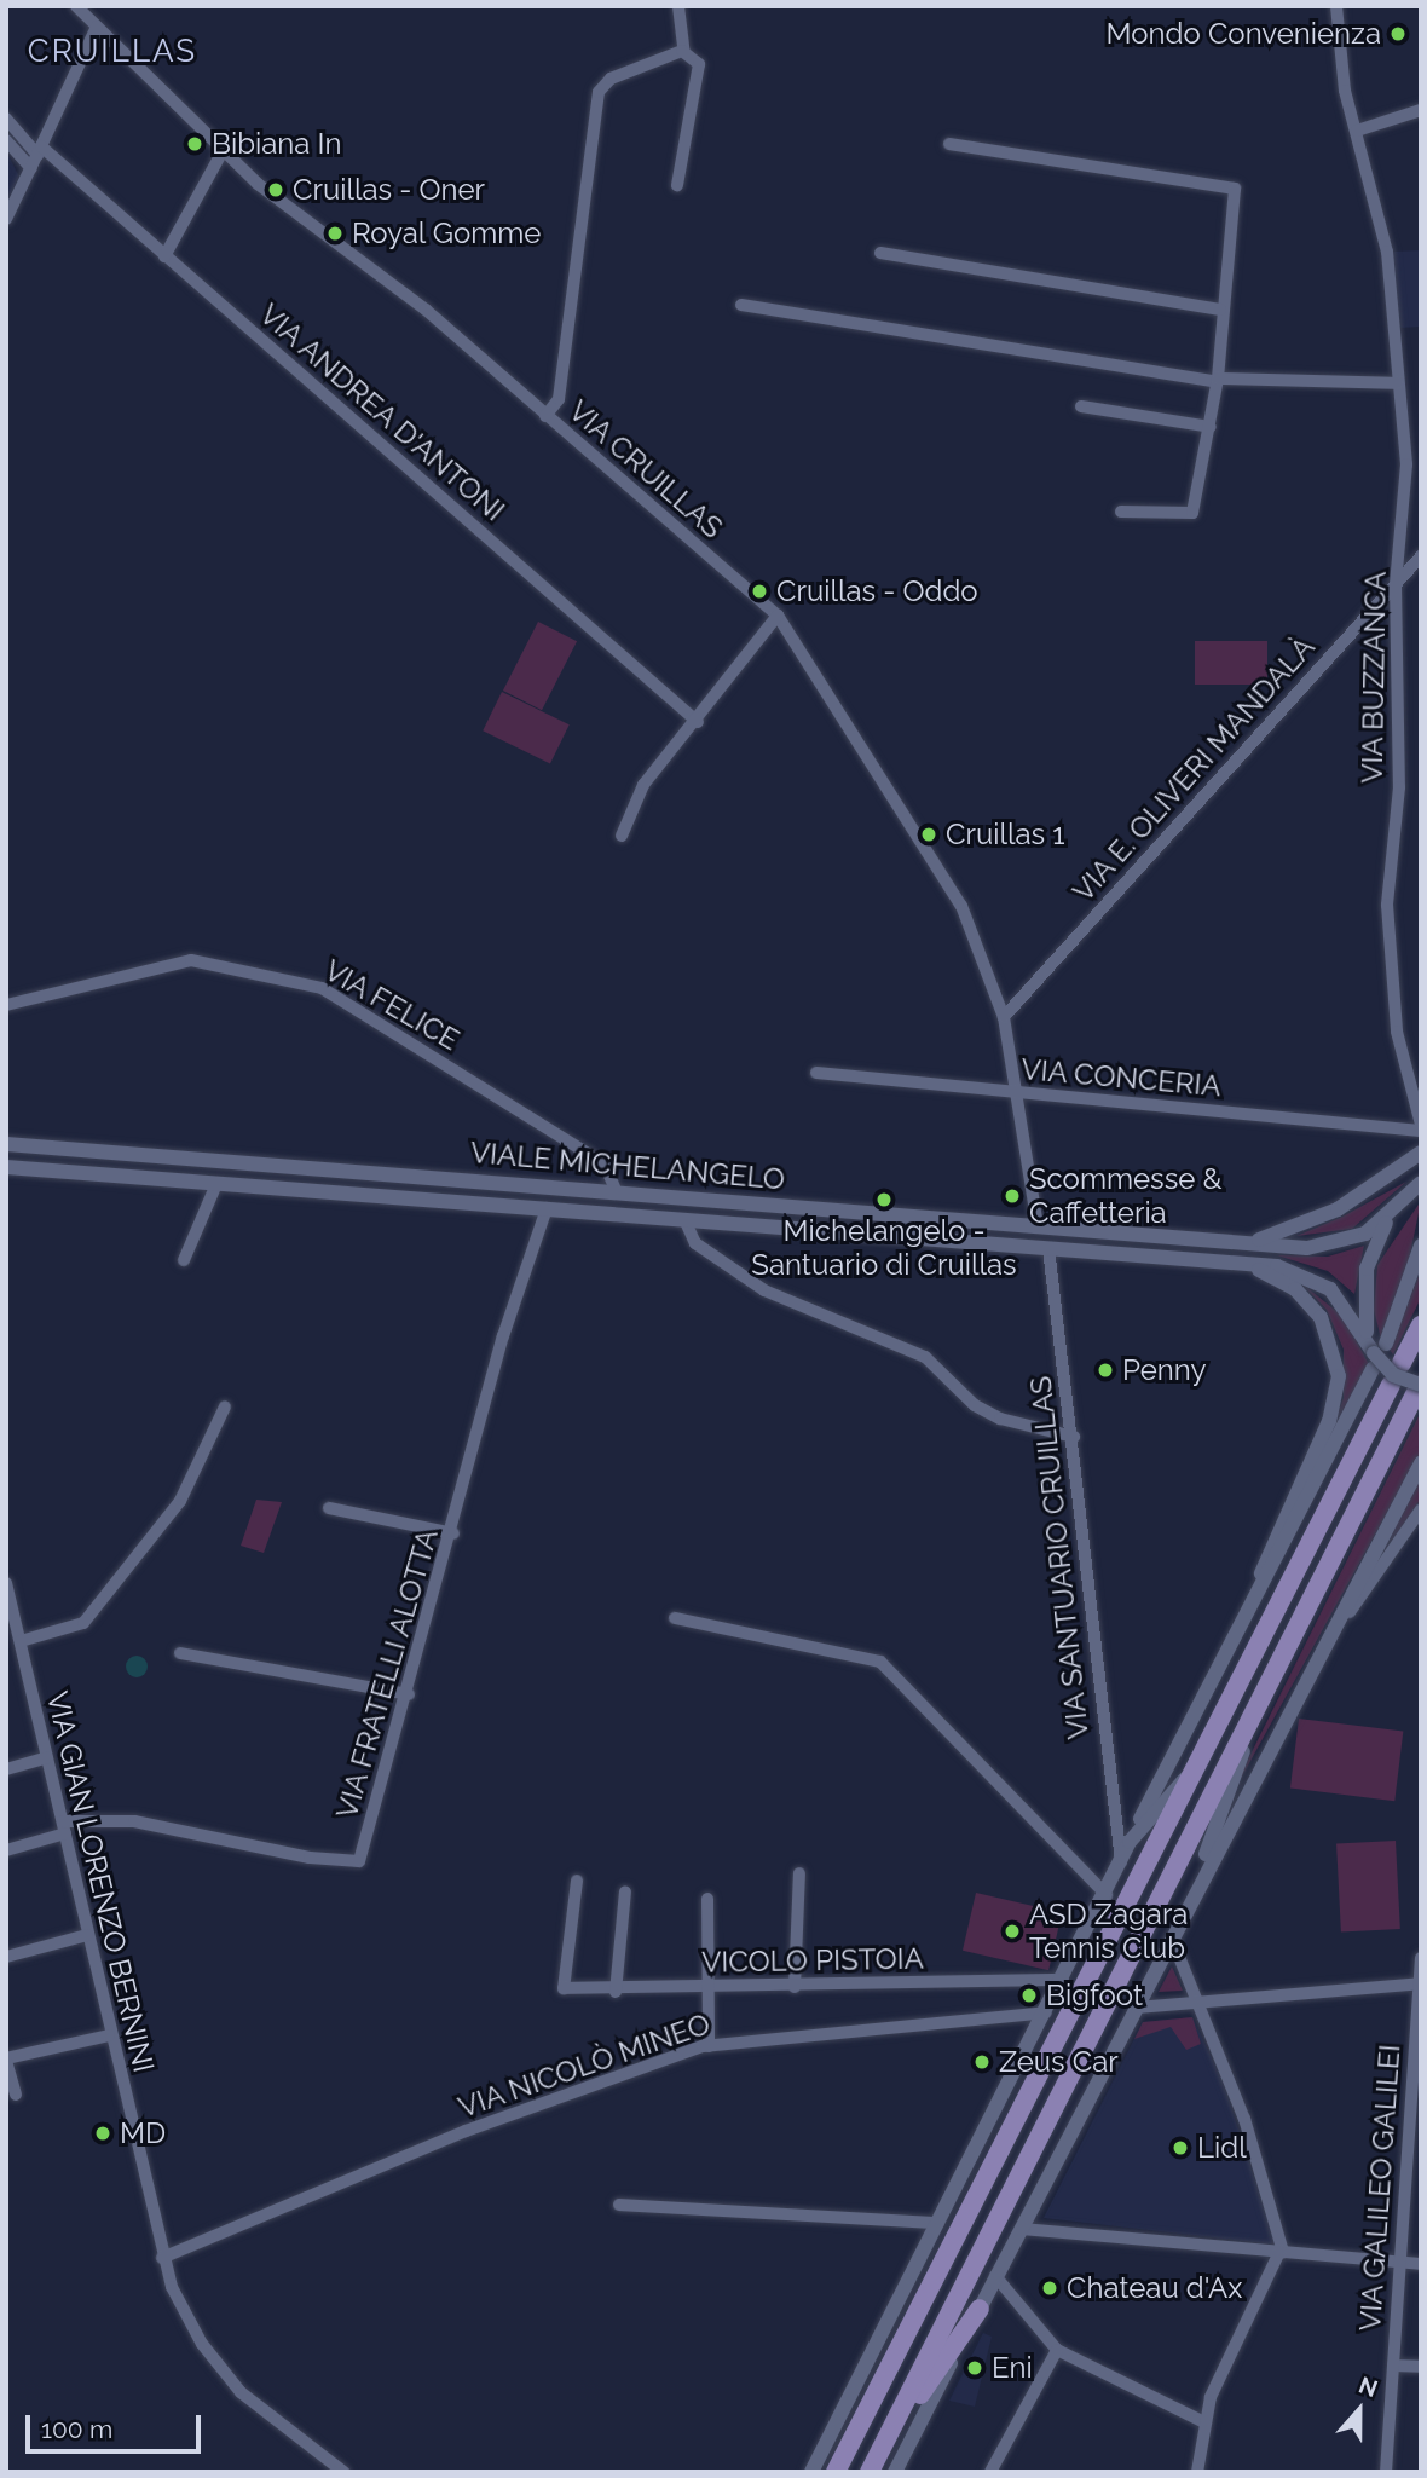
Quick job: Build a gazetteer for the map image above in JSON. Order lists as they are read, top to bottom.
{
  "streets": {
    "street": [
      "VIA ANDREA D'ANTONI",
      "VIA CRUILLAS",
      "VIA BUZZANCA",
      "VIA E. OLIVERI MANDALÀ",
      "VIA FELICE",
      "VIA CONCERIA",
      "VIALE MICHELANGELO",
      "VIA SANTUARIO CRUILLAS",
      "VIA FRATELLI ALOTTA",
      "VIA GIAN LORENZO BERNINI",
      "VICOLO PISTOIA",
      "VIA NICOLÒ MINEO",
      "VIA GALILEO GALILEI"
    ]
  },
  "crossings": [
    ["VIA CRUILLAS", "VIA E. OLIVERI MANDALÀ"],
    ["VIA CRUILLAS", "VIA CONCERIA"],
    ["VIA BUZZANCA", "VIA E. OLIVERI MANDALÀ"],
    ["VIA FELICE", "VIALE MICHELANGELO"],
    ["VIALE MICHELANGELO", "VIA SANTUARIO CRUILLAS"],
    ["VIALE MICHELANGELO", "VIA FRATELLI ALOTTA"],
    ["VIA FRATELLI ALOTTA", "VIA GIAN LORENZO BERNINI"],
    ["VIA GIAN LORENZO BERNINI", "VIA NICOLÒ MINEO"]
  ],
  "districts": ["CRUILLAS"],
  "places": [
    "Mondo Convenienza",
    "Bibiana In",
    "Cruillas - Oner",
    "Royal Gomme",
    "Cruillas - Oddo",
    "Cruillas 1",
    "Scommesse & Caffetteria",
    "Michelangelo - Santuario di Cruillas",
    "Penny",
    "ASD Zagara Tennis Club",
    "Bigfoot",
    "Zeus Car",
    "MD",
    "Lidl",
    "Chateau d'Ax",
    "Eni"
  ],
  "scale_bar": "100 m",
  "north": "top"
}
